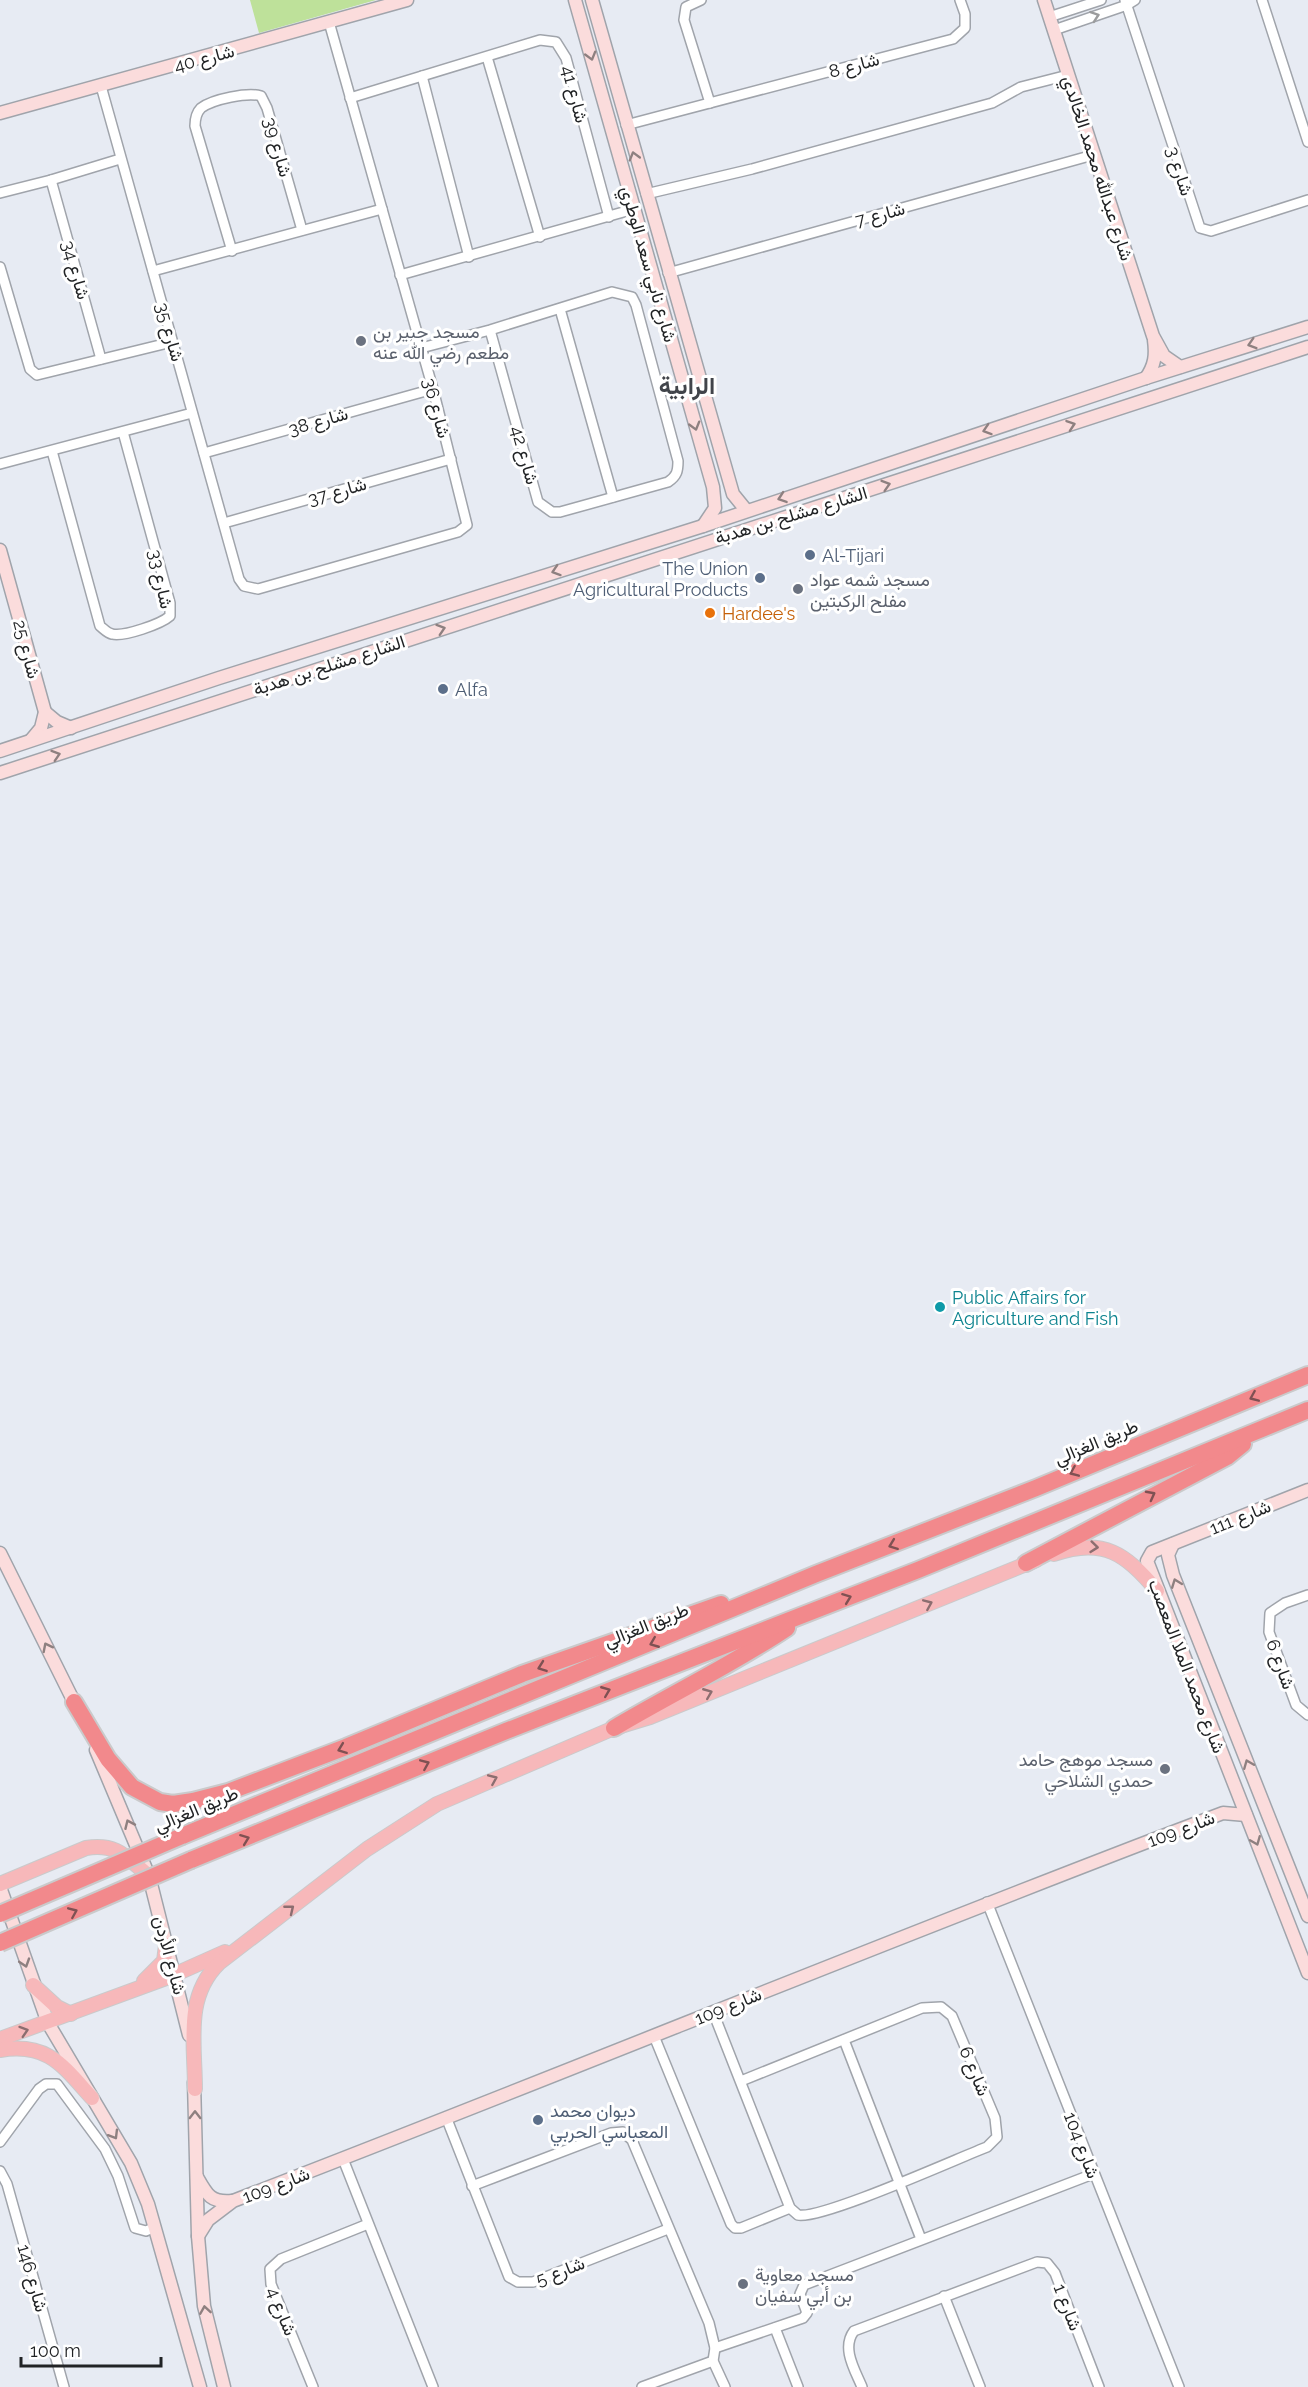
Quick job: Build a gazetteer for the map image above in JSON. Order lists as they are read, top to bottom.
{
  "streets": {
    "highway": ["طريق الغزالي"],
    "street": [
      "شارع 40",
      "شارع 8",
      "شارع 41",
      "شارع 39",
      "شارع عبدالله محمد الخالدي",
      "شارع 3",
      "شارع 7",
      "شارع نابي سعد الوطري",
      "شارع 34",
      "شارع 35",
      "شارع 36",
      "شارع 38",
      "شارع 42",
      "شارع 37",
      "الشارع مشلح بن هدبة",
      "شارع 33",
      "شارع 25",
      "شارع 111",
      "شارع 6",
      "شارع محمد الملا المعصب",
      "شارع 109",
      "شارع الأردن",
      "شارع 104",
      "شارع 5",
      "شارع 146",
      "شارع 1",
      "شارع 4"
    ]
  },
  "crossings": [
    ["شارع 40", "شارع 35"],
    ["شارع 40", "شارع 36"],
    ["شارع 8", "شارع نابي سعد الوطري"],
    ["شارع 41", "شارع 36"],
    ["شارع عبدالله محمد الخالدي", "شارع 3"],
    ["شارع عبدالله محمد الخالدي", "شارع 7"],
    ["شارع عبدالله محمد الخالدي", "الشارع مشلح بن هدبة"],
    ["شارع 7", "شارع نابي سعد الوطري"],
    ["شارع نابي سعد الوطري", "الشارع مشلح بن هدبة"],
    ["شارع 35", "شارع 36"],
    ["شارع 35", "شارع 38"],
    ["شارع 35", "شارع 37"],
    ["شارع 36", "شارع 38"],
    ["شارع 36", "شارع 42"],
    ["شارع 36", "شارع 37"],
    ["شارع 111", "شارع محمد الملا المعصب"],
    ["شارع محمد الملا المعصب", "شارع 109"],
    ["شارع 109", "شارع الأردن"],
    ["شارع 109", "شارع 104"],
    ["شارع 109", "شارع 5"]
  ],
  "districts": ["الرابية"],
  "places": [
    "مسجد جبير بن مطعم رضي الله عنه",
    "Al-Tijari",
    "The Union Agricultural Products",
    "مسجد شمه عواد مفلح الركبتين",
    "Hardee's",
    "Alfa",
    "Public Affairs for Agriculture and Fish",
    "مسجد موهج حامد حمدي الشلاحي",
    "ديوان محمد المعباسي الحربي",
    "مسجد معاوية بن أبي سفيان"
  ],
  "scale_bar": "100 m"
}
